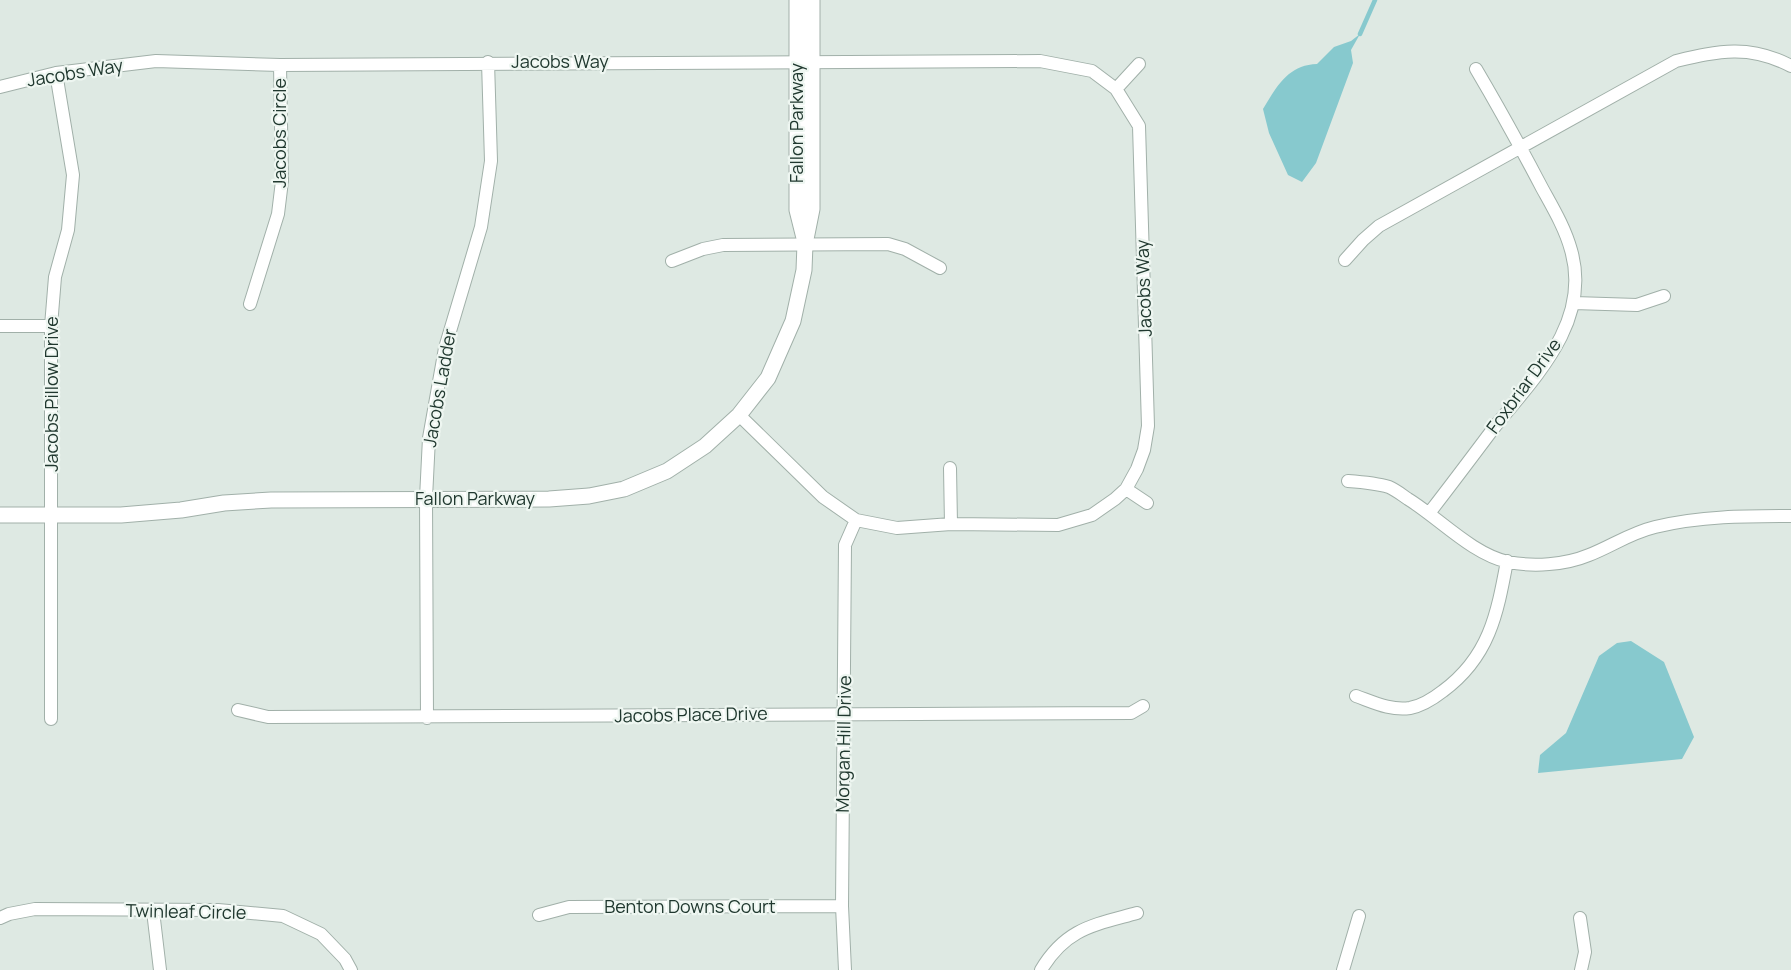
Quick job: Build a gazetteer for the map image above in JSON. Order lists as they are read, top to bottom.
{
  "streets": {
    "street": [
      "Jacobs Way",
      "Fallon Parkway",
      "Jacobs Circle",
      "Foxbriar Drive",
      "Jacobs Ladder",
      "Jacobs Pillow Drive",
      "Jacobs Place Drive",
      "Morgan Hill Drive",
      "Benton Downs Court",
      "Twinleaf Circle"
    ]
  },
  "crossings": [
    ["Jacobs Way", "Fallon Parkway"],
    ["Jacobs Way", "Jacobs Circle"],
    ["Jacobs Way", "Jacobs Ladder"],
    ["Jacobs Way", "Jacobs Pillow Drive"],
    ["Jacobs Way", "Morgan Hill Drive"],
    ["Fallon Parkway", "Jacobs Ladder"],
    ["Fallon Parkway", "Jacobs Pillow Drive"],
    ["Jacobs Ladder", "Jacobs Place Drive"],
    ["Jacobs Place Drive", "Morgan Hill Drive"],
    ["Morgan Hill Drive", "Benton Downs Court"]
  ]
}
